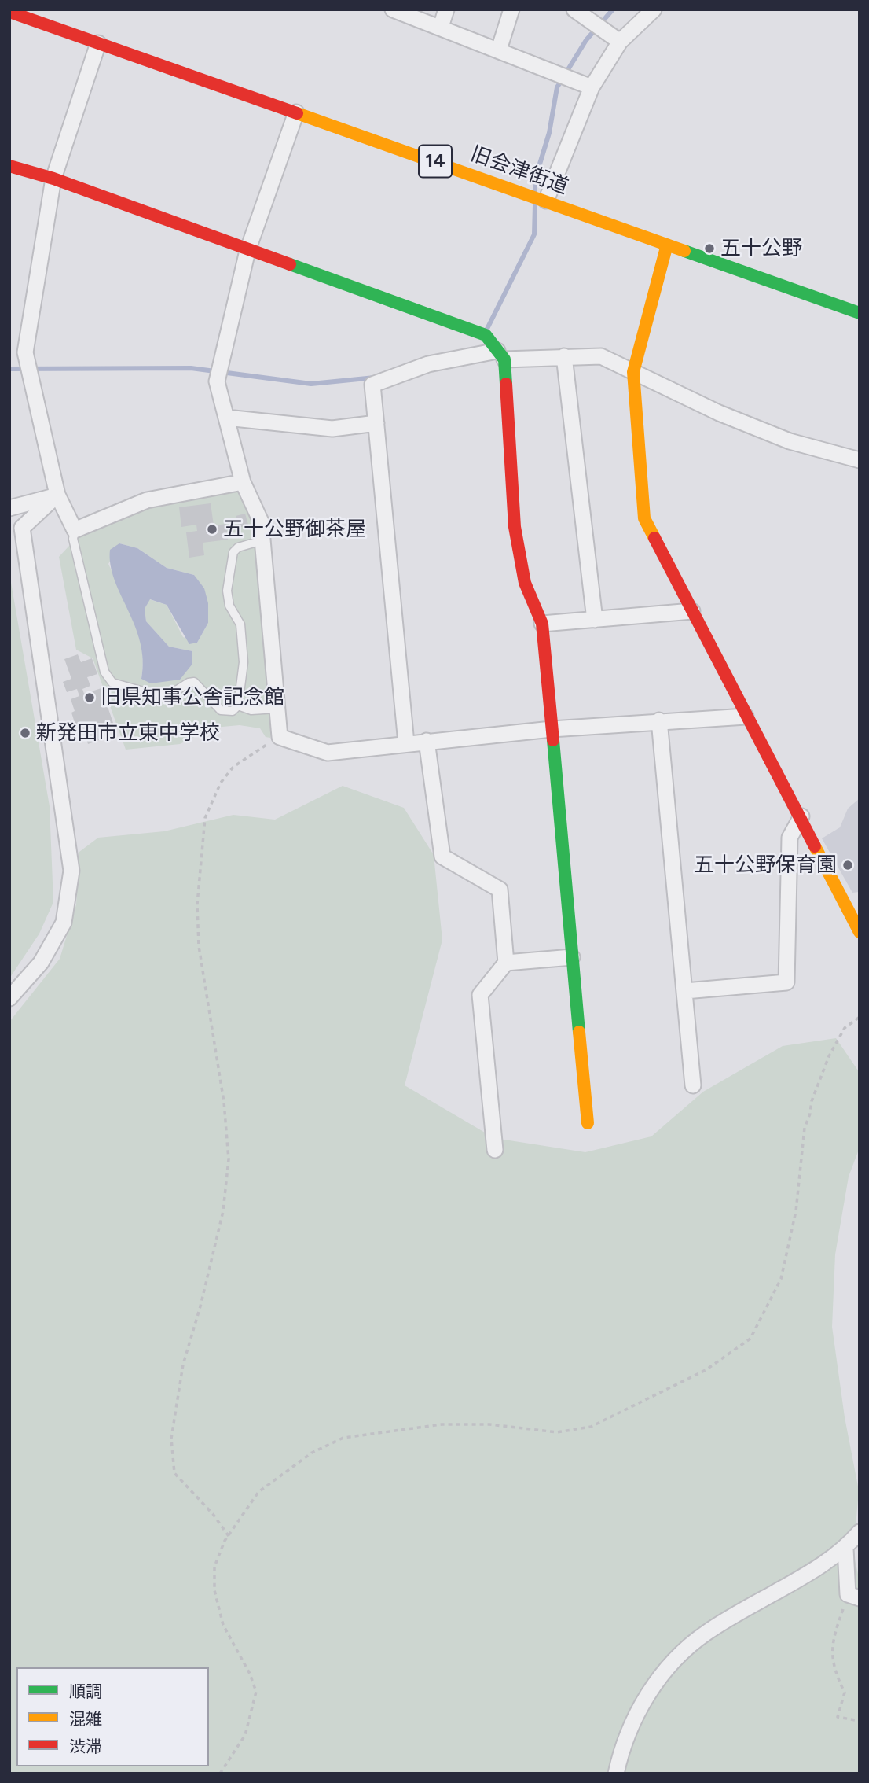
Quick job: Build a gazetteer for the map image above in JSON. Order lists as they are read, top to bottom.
{
  "streets": {
    "street": ["14", "旧会津街道"]
  },
  "places": [
    "五十公野",
    "五十公野御茶屋",
    "旧県知事公舎記念館",
    "新発田市立東中学校",
    "五十公野保育園"
  ],
  "legend": ["順調", "混雑", "渋滞"]
}
